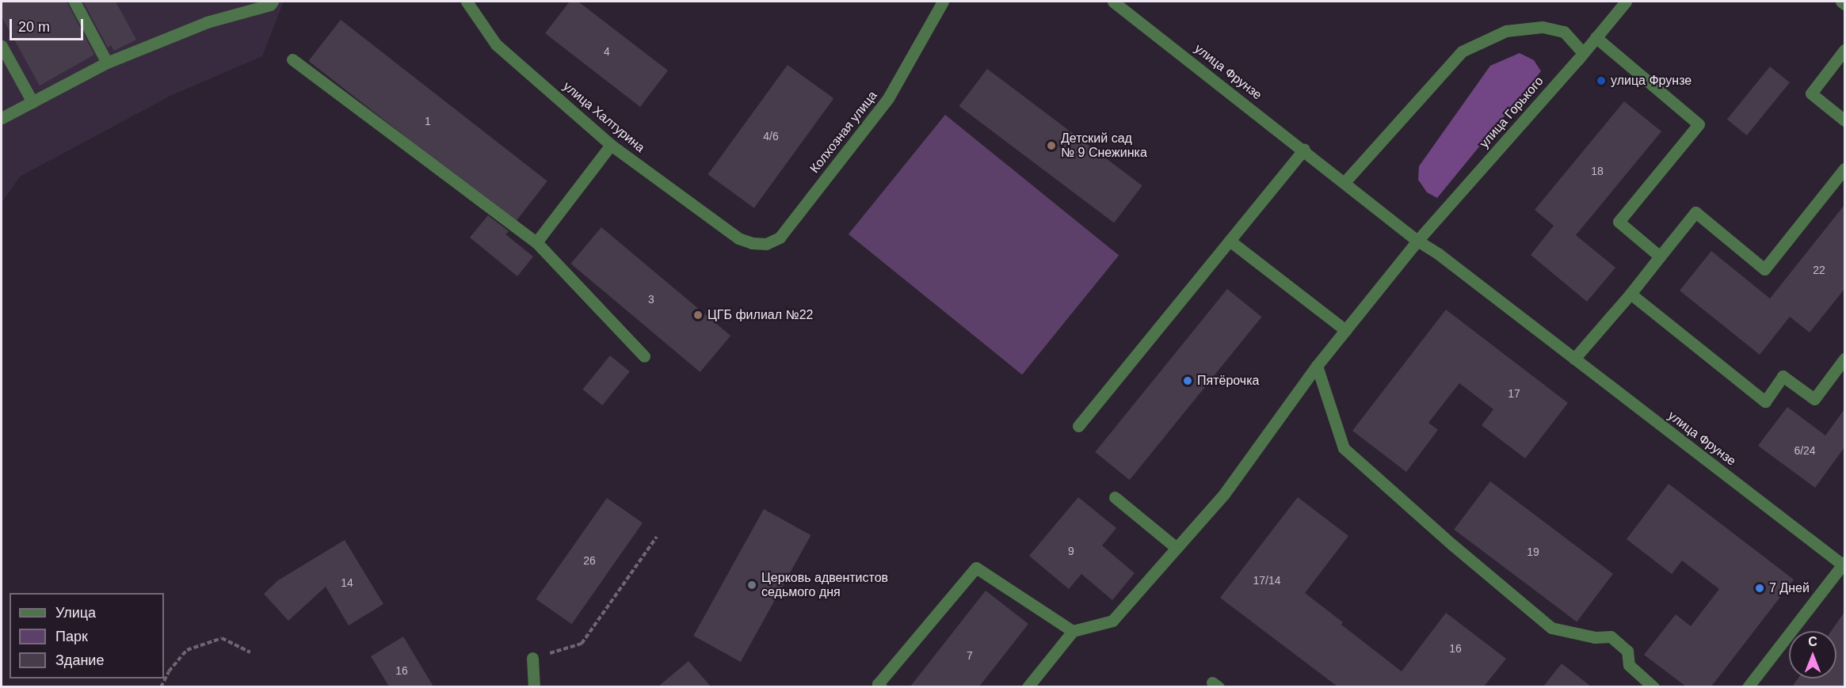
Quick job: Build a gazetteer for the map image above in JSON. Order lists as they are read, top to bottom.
{
  "streets": {
    "street": [
      "улица Фрунзе",
      "улица Горького",
      "улица Халтурина",
      "Колхозная улица"
    ]
  },
  "crossings": [
    ["улица Фрунзе", "улица Горького"],
    ["улица Халтурина", "Колхозная улица"]
  ],
  "places": [
    "улица Фрунзе",
    "Детский сад № 9 Снежинка",
    "ЦГБ филиал №22",
    "Пятёрочка",
    "Церковь адвентистов седьмого дня",
    "7 Дней"
  ],
  "house_numbers": [
    "4",
    "1",
    "4/6",
    "18",
    "22",
    "3",
    "17",
    "6/24",
    "9",
    "19",
    "26",
    "17/14",
    "14",
    "16",
    "7",
    "16"
  ],
  "legend": ["Улица", "Парк", "Здание"],
  "scale_bar": "20 m",
  "north": "top"
}
